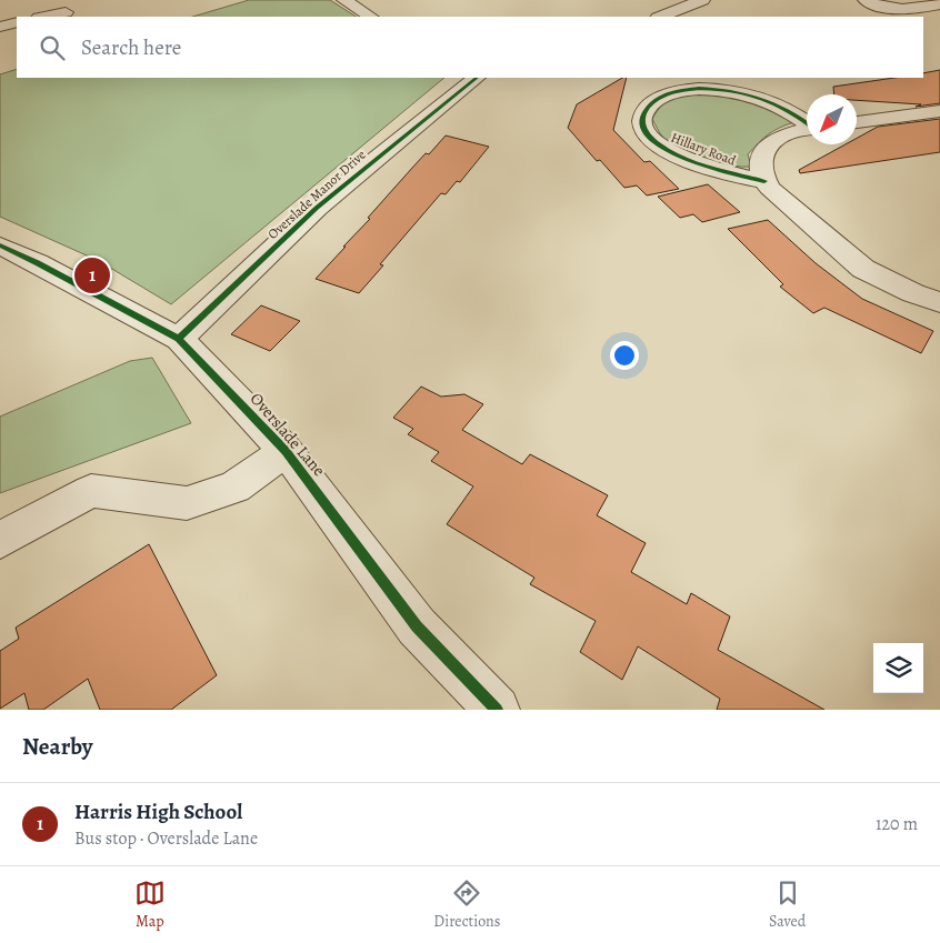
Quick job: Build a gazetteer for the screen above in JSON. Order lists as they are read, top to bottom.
{
  "streets": {
    "street": ["Hillary Road", "Overslade Manor Drive", "Overslade Lane"]
  },
  "crossings": [
    ["Overslade Manor Drive", "Overslade Lane"]
  ],
  "north": "bottom left",
  "page": {
    "search": "Search here",
    "pins": "1",
    "heading": "Nearby",
    "list": [
      {
        "mark": "1",
        "name": "Harris High School",
        "note": "Bus stop · Overslade Lane",
        "value": "120 m"
      }
    ],
    "nav": ["Map", "Directions", "Saved"]
  }
}
